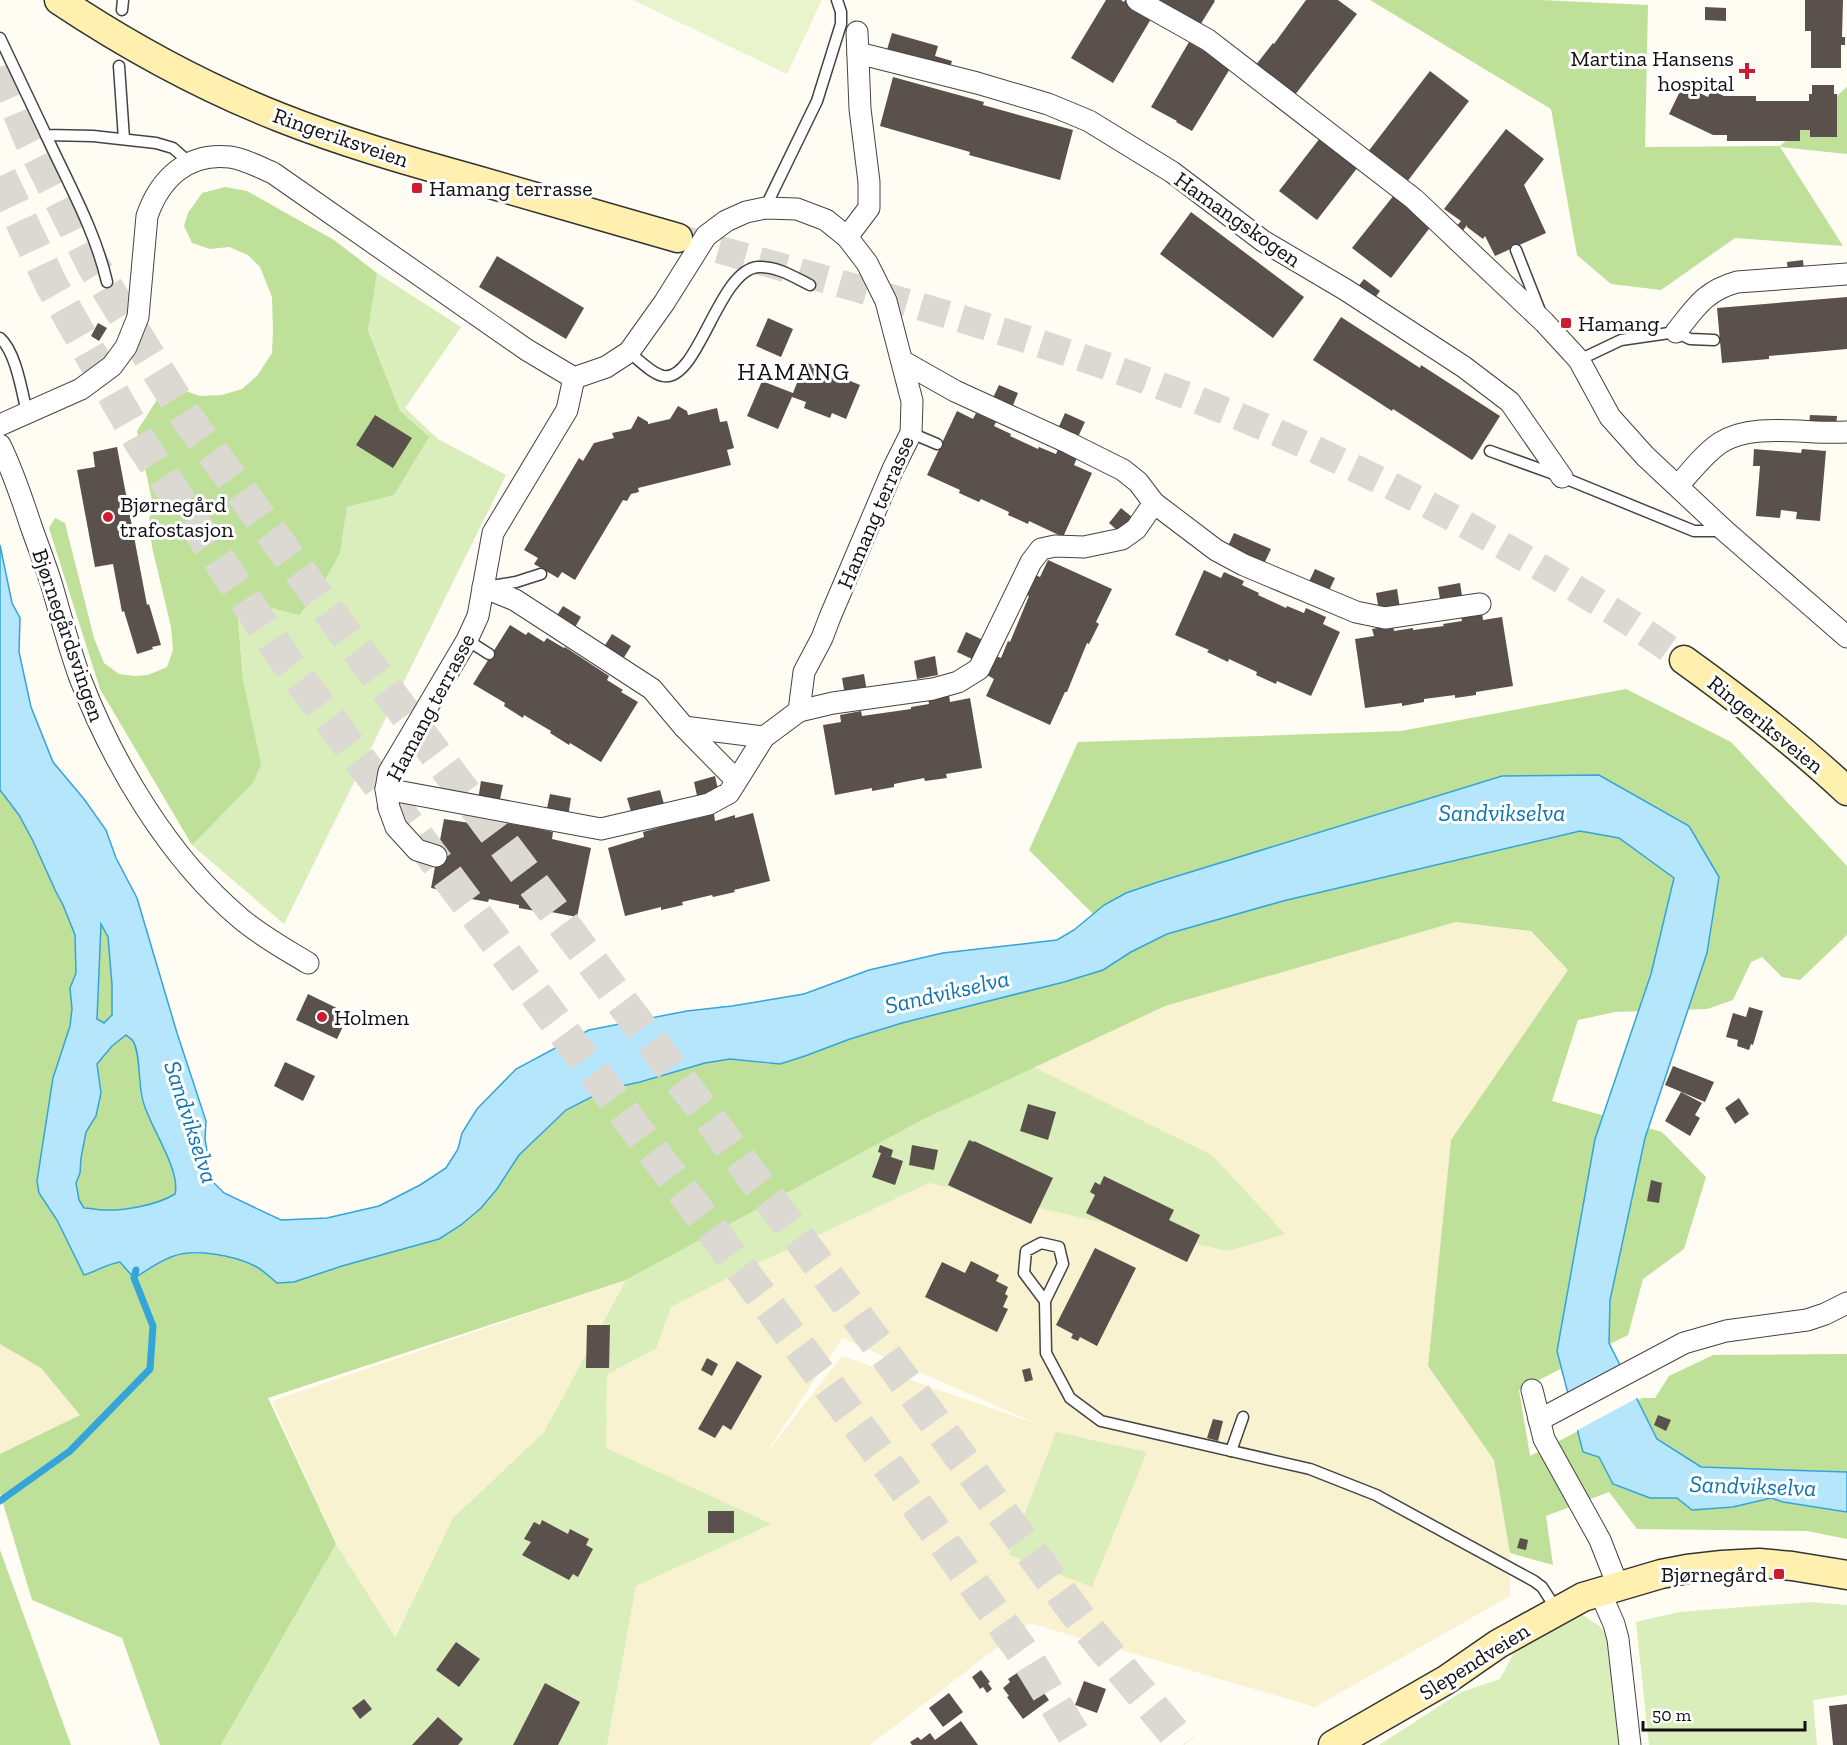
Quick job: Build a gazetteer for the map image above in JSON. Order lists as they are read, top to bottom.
{
  "streets": {
    "main road": ["Ringeriksveien", "Slependveien"],
    "street": ["Hamangskogen", "Hamang terrasse", "Bjørnegårdsvingen"]
  },
  "crossings": [
    ["Hamangskogen", "Hamang terrasse"]
  ],
  "districts": ["HAMANG"],
  "water": ["Sandvikselva"],
  "places": {
    "health": ["Martina Hansens hospital"],
    "transit": ["Hamang terrasse", "Hamang", "Bjørnegård"],
    "other": ["Bjørnegård trafostasjon", "Holmen"]
  },
  "scale_bar": "50 m"
}
